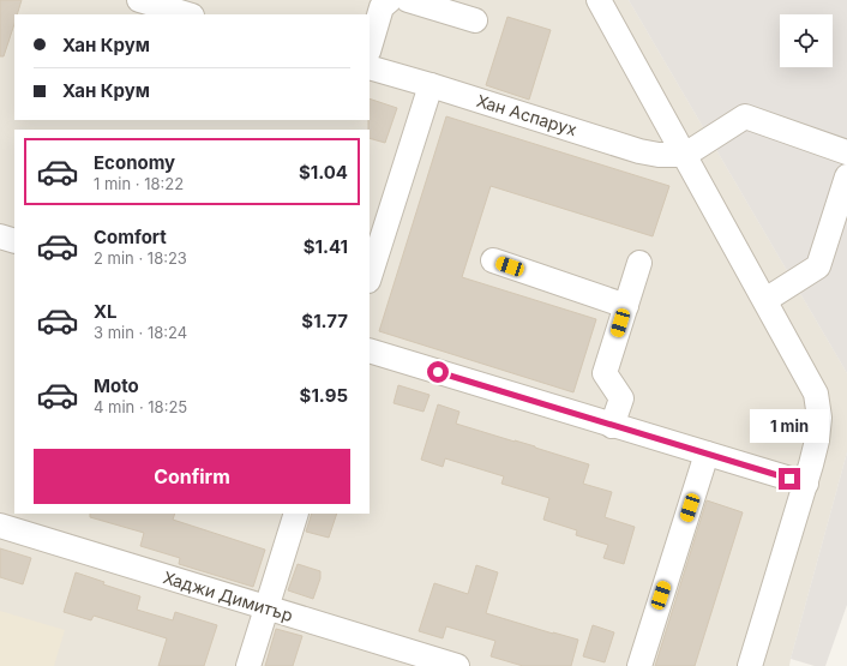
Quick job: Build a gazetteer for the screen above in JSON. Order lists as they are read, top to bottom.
{
  "streets": {
    "street": ["Хан Аспарух", "Хаджи Димитър"]
  },
  "page": {
    "banner": ["Хан Крум", "Хан Крум"],
    "list": [
      {
        "name": "Economy",
        "note": "1 min · 18:22",
        "value": "$1.04"
      },
      {
        "name": "Comfort",
        "note": "2 min · 18:23",
        "value": "$1.41"
      },
      {
        "name": "XL",
        "note": "3 min · 18:24",
        "value": "$1.77"
      },
      {
        "name": "Moto",
        "note": "4 min · 18:25",
        "value": "$1.95"
      }
    ],
    "bubble": "1 min",
    "buttons": "Confirm"
  }
}
